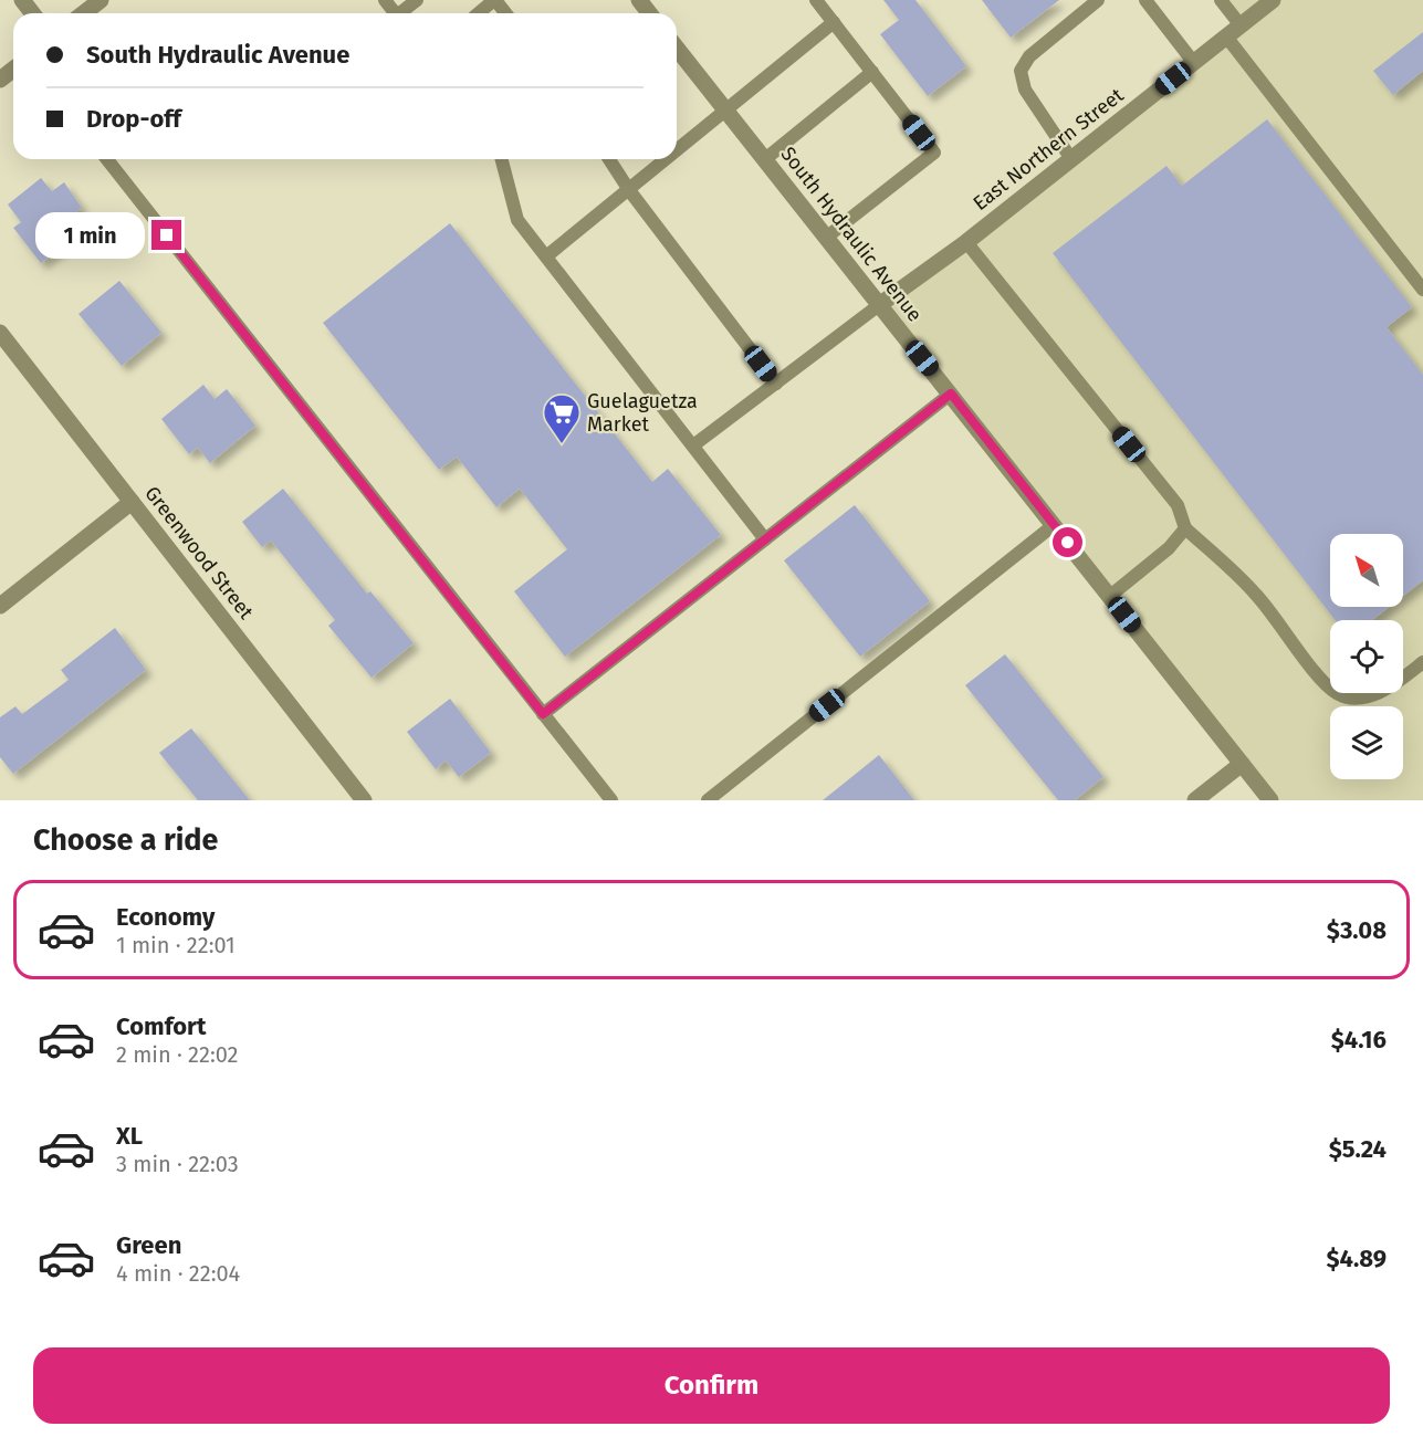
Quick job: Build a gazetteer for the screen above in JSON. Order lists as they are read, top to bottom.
{
  "streets": {
    "street": ["East Northern Street", "South Hydraulic Avenue", "Greenwood Street"]
  },
  "crossings": [
    ["East Northern Street", "South Hydraulic Avenue"]
  ],
  "places": {
    "supermarket": ["Guelaguetza Market"]
  },
  "north": "top left",
  "page": {
    "banner": ["South Hydraulic Avenue", "Drop-off"],
    "bubble": "1 min",
    "heading": "Choose a ride",
    "list": [
      {
        "name": "Economy",
        "note": "1 min · 22:01",
        "value": "$3.08"
      },
      {
        "name": "Comfort",
        "note": "2 min · 22:02",
        "value": "$4.16"
      },
      {
        "name": "XL",
        "note": "3 min · 22:03",
        "value": "$5.24"
      },
      {
        "name": "Green",
        "note": "4 min · 22:04",
        "value": "$4.89"
      }
    ],
    "buttons": "Confirm"
  }
}
